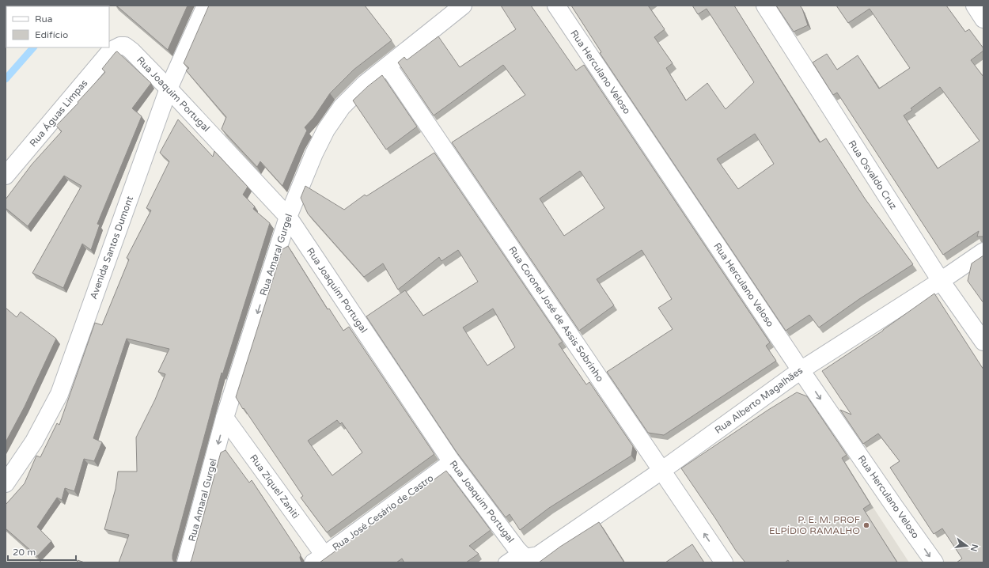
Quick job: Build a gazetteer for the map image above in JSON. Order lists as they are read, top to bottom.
{
  "streets": {
    "street": [
      "Rua Herculano Veloso",
      "Rua Joaquim Portugal",
      "Rua Águas Limpas",
      "Rua Osvaldo Cruz",
      "Avenida Santos Dumont",
      "Rua Amaral Gurgel",
      "Rua Coronel José de Assis Sobrinho",
      "Rua Alberto Magalhães",
      "Rua Ziquel Zaniti",
      "Rua José Cesário de Castro"
    ]
  },
  "crossings": [
    ["Rua Herculano Veloso", "Rua Alberto Magalhães"],
    ["Rua Joaquim Portugal", "Rua Águas Limpas"],
    ["Rua Joaquim Portugal", "Avenida Santos Dumont"],
    ["Rua Joaquim Portugal", "Rua Amaral Gurgel"],
    ["Rua Joaquim Portugal", "Rua Alberto Magalhães"],
    ["Rua Joaquim Portugal", "Rua José Cesário de Castro"],
    ["Rua Osvaldo Cruz", "Rua Alberto Magalhães"],
    ["Rua Amaral Gurgel", "Rua Coronel José de Assis Sobrinho"],
    ["Rua Amaral Gurgel", "Rua Ziquel Zaniti"],
    ["Rua Coronel José de Assis Sobrinho", "Rua Alberto Magalhães"],
    ["Rua Ziquel Zaniti", "Rua José Cesário de Castro"]
  ],
  "one_way": ["Rua Amaral Gurgel"],
  "places": ["P. E. M. PROF ELPÍDIO RAMALHO"],
  "legend": ["Rua", "Edifício"],
  "scale_bar": "20 m",
  "north": "right"
}
